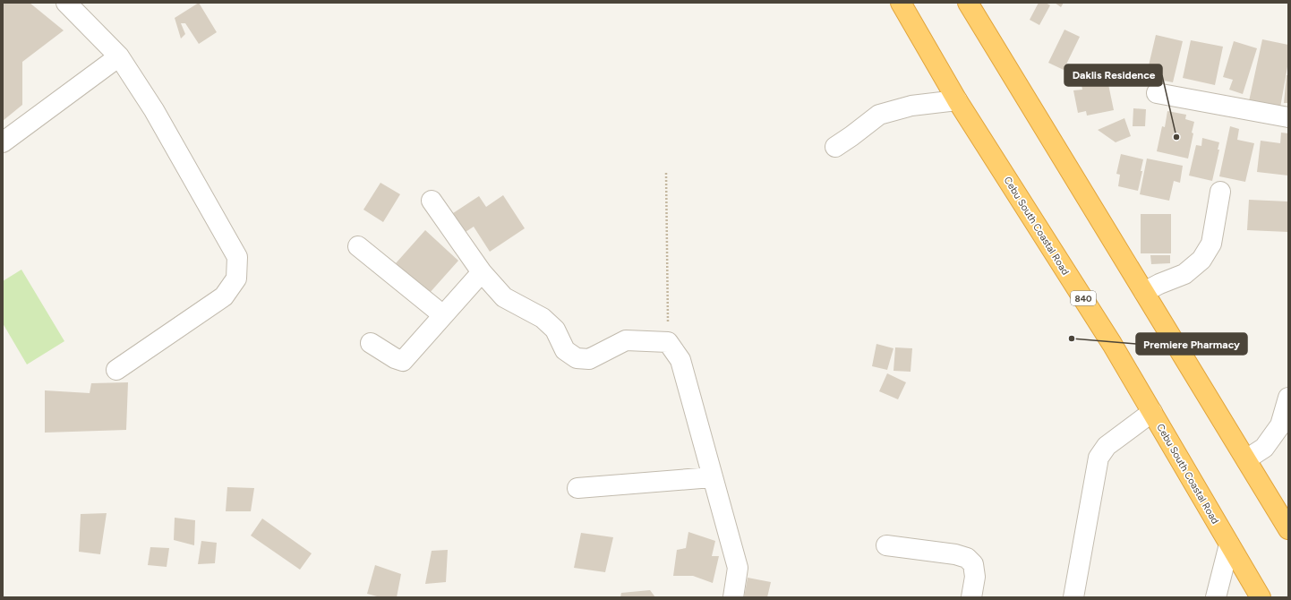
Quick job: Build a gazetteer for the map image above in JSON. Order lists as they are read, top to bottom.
{
  "streets": {
    "highway": ["Cebu South Coastal Road", "840"]
  },
  "places": ["Daklis Residence", "Premiere Pharmacy"]
}
